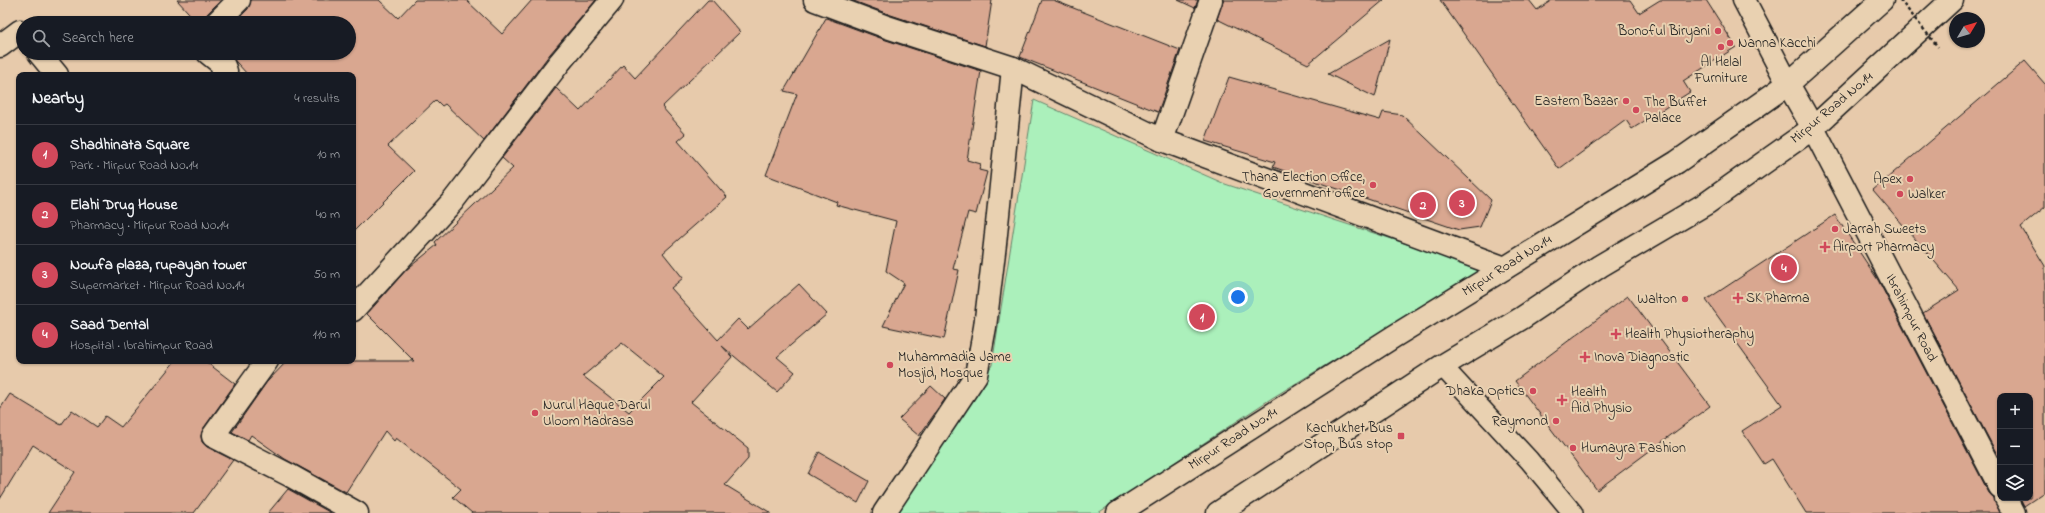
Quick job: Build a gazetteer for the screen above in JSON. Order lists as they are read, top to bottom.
{
  "streets": {
    "street": ["Mirpur Road No.14", "Ibrahimpur Road"]
  },
  "crossings": [
    ["Mirpur Road No.14", "Ibrahimpur Road"]
  ],
  "places": {
    "other": [
      "Bonoful Biryani",
      "Nanna Kacchi",
      "Al Helal Furniture",
      "Eastern Bazar",
      "The Buffet Palace",
      "Apex",
      "Thana Election Office, Government office",
      "Walker",
      "Jarrah Sweets",
      "Walton",
      "Muhammadia Jame Mosjid, Mosque",
      "Dhaka Optics",
      "Nurul Haque Darul Uloom Madrasa",
      "Raymond",
      "Humayra Fashion"
    ],
    "health": [
      "Airport Pharmacy",
      "SK Pharma",
      "Health Physiotheraphy",
      "Inova Diagnostic",
      "Health Aid Physio"
    ],
    "transit": ["Kachukhet Bus Stop, Bus stop"]
  },
  "north": "top right",
  "page": {
    "search": "Search here",
    "heading": ["Nearby", "4 results"],
    "list": [
      {
        "mark": "1",
        "name": "Shadhinata Square",
        "note": "Park · Mirpur Road No.14",
        "value": "10 m"
      },
      {
        "mark": "2",
        "name": "Elahi Drug House",
        "note": "Pharmacy · Mirpur Road No.14",
        "value": "40 m"
      },
      {
        "mark": "3",
        "name": "Nowfa plaza, rupayan tower",
        "note": "Supermarket · Mirpur Road No.14",
        "value": "50 m"
      },
      {
        "mark": "4",
        "name": "Saad Dental",
        "note": "Hospital · Ibrahimpur Road",
        "value": "110 m"
      }
    ],
    "pins": [
      "3",
      "2",
      "4",
      "1"
    ],
    "map_buttons": ["+", "−"]
  }
}
